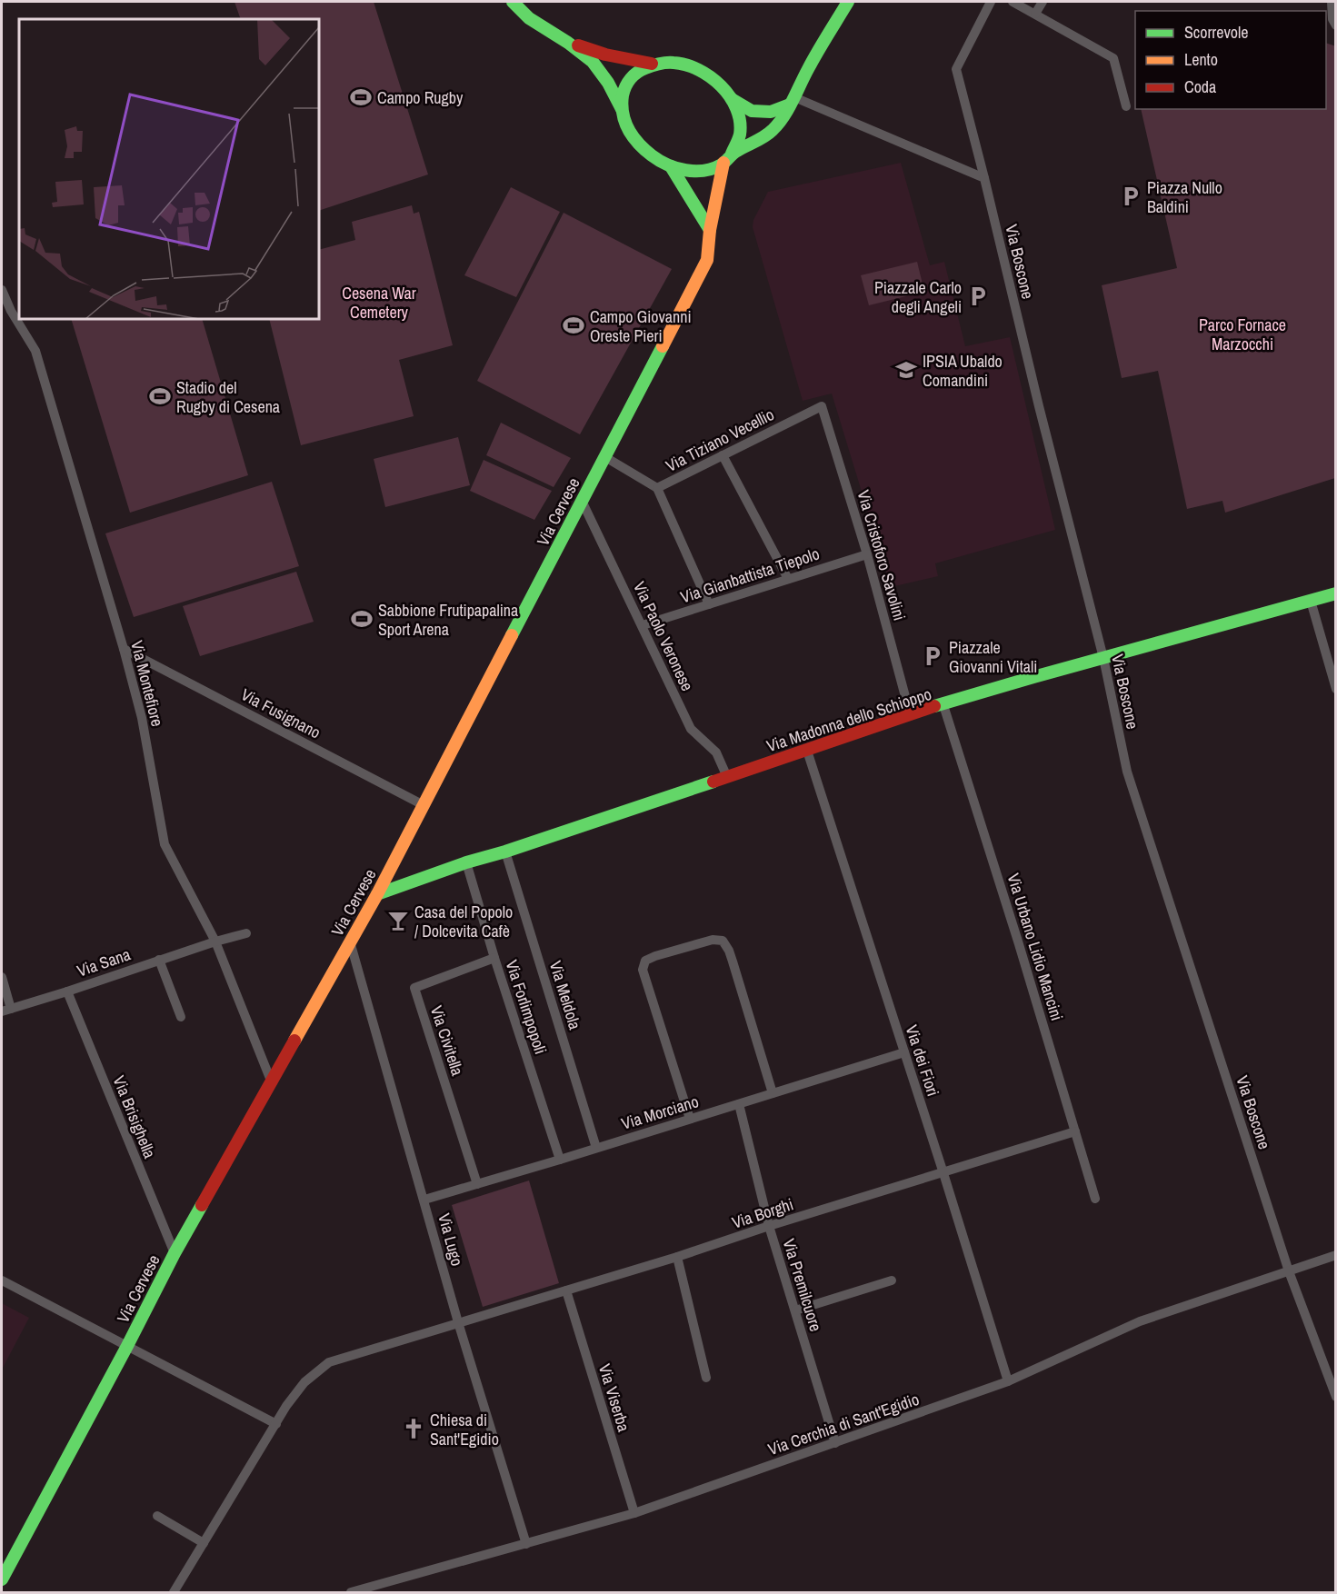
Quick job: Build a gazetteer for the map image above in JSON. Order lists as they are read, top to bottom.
{
  "streets": {
    "main road": ["Via Cervese", "Via Madonna dello Schioppo"],
    "street": [
      "Via Boscone",
      "Via Tiziano Vecellio",
      "Via Cristoforo Savolini",
      "Via Gianbattista Tiepolo",
      "Via Paolo Veronese",
      "Via Montefiore",
      "Via Fusignano",
      "Via Urbano Lidio Mancini",
      "Via Sana",
      "Via Meldola",
      "Via Forlimpopoli",
      "Via Civitella",
      "Via dei Fiori",
      "Via Morciano",
      "Via Brisighella",
      "Via Borghi",
      "Via Lugo",
      "Via Premilcuore",
      "Via Viserba",
      "Via Cerchia di Sant'Egidio"
    ]
  },
  "crossings": [
    ["Via Boscone", "Via Madonna dello Schioppo"],
    ["Via Boscone", "Via Cerchia di Sant'Egidio"],
    ["Via Tiziano Vecellio", "Via Cervese"],
    ["Via Tiziano Vecellio", "Via Cristoforo Savolini"],
    ["Via Cervese", "Via Paolo Veronese"],
    ["Via Cervese", "Via Montefiore"],
    ["Via Cervese", "Via Fusignano"],
    ["Via Cervese", "Via Madonna dello Schioppo"],
    ["Via Cervese", "Via Brisighella"],
    ["Via Cervese", "Via Lugo"],
    ["Via Cristoforo Savolini", "Via Gianbattista Tiepolo"],
    ["Via Cristoforo Savolini", "Via Madonna dello Schioppo"],
    ["Via Gianbattista Tiepolo", "Via Paolo Veronese"],
    ["Via Paolo Veronese", "Via Madonna dello Schioppo"],
    ["Via Montefiore", "Via Fusignano"],
    ["Via Montefiore", "Via Sana"],
    ["Via Madonna dello Schioppo", "Via Urbano Lidio Mancini"],
    ["Via Madonna dello Schioppo", "Via Meldola"],
    ["Via Madonna dello Schioppo", "Via Forlimpopoli"],
    ["Via Madonna dello Schioppo", "Via dei Fiori"],
    ["Via Urbano Lidio Mancini", "Via Borghi"],
    ["Via Sana", "Via Brisighella"],
    ["Via Meldola", "Via Morciano"],
    ["Via Forlimpopoli", "Via Civitella"],
    ["Via Forlimpopoli", "Via Morciano"],
    ["Via Civitella", "Via Morciano"],
    ["Via dei Fiori", "Via Morciano"],
    ["Via dei Fiori", "Via Borghi"],
    ["Via dei Fiori", "Via Cerchia di Sant'Egidio"],
    ["Via Morciano", "Via Lugo"],
    ["Via Morciano", "Via Premilcuore"],
    ["Via Borghi", "Via Lugo"],
    ["Via Borghi", "Via Premilcuore"],
    ["Via Borghi", "Via Viserba"],
    ["Via Lugo", "Via Cerchia di Sant'Egidio"],
    ["Via Premilcuore", "Via Cerchia di Sant'Egidio"],
    ["Via Viserba", "Via Cerchia di Sant'Egidio"]
  ],
  "parks": ["Cesena War Cemetery", "Parco Fornace Marzocchi"],
  "places": {
    "sports": [
      "Campo Rugby",
      "Campo Giovanni Oreste Pieri",
      "Stadio del Rugby di Cesena",
      "Sabbione Frutipapalina Sport Arena"
    ],
    "parking": ["Piazza Nullo Baldini", "Piazzale Carlo degli Angeli", "Piazzale Giovanni Vitali"],
    "school or university": ["IPSIA Ubaldo Comandini"],
    "bar": ["Casa del Popolo / Dolcevita Cafè"],
    "church": ["Chiesa di Sant'Egidio"]
  },
  "legend": ["Scorrevole", "Lento", "Coda"]
}
